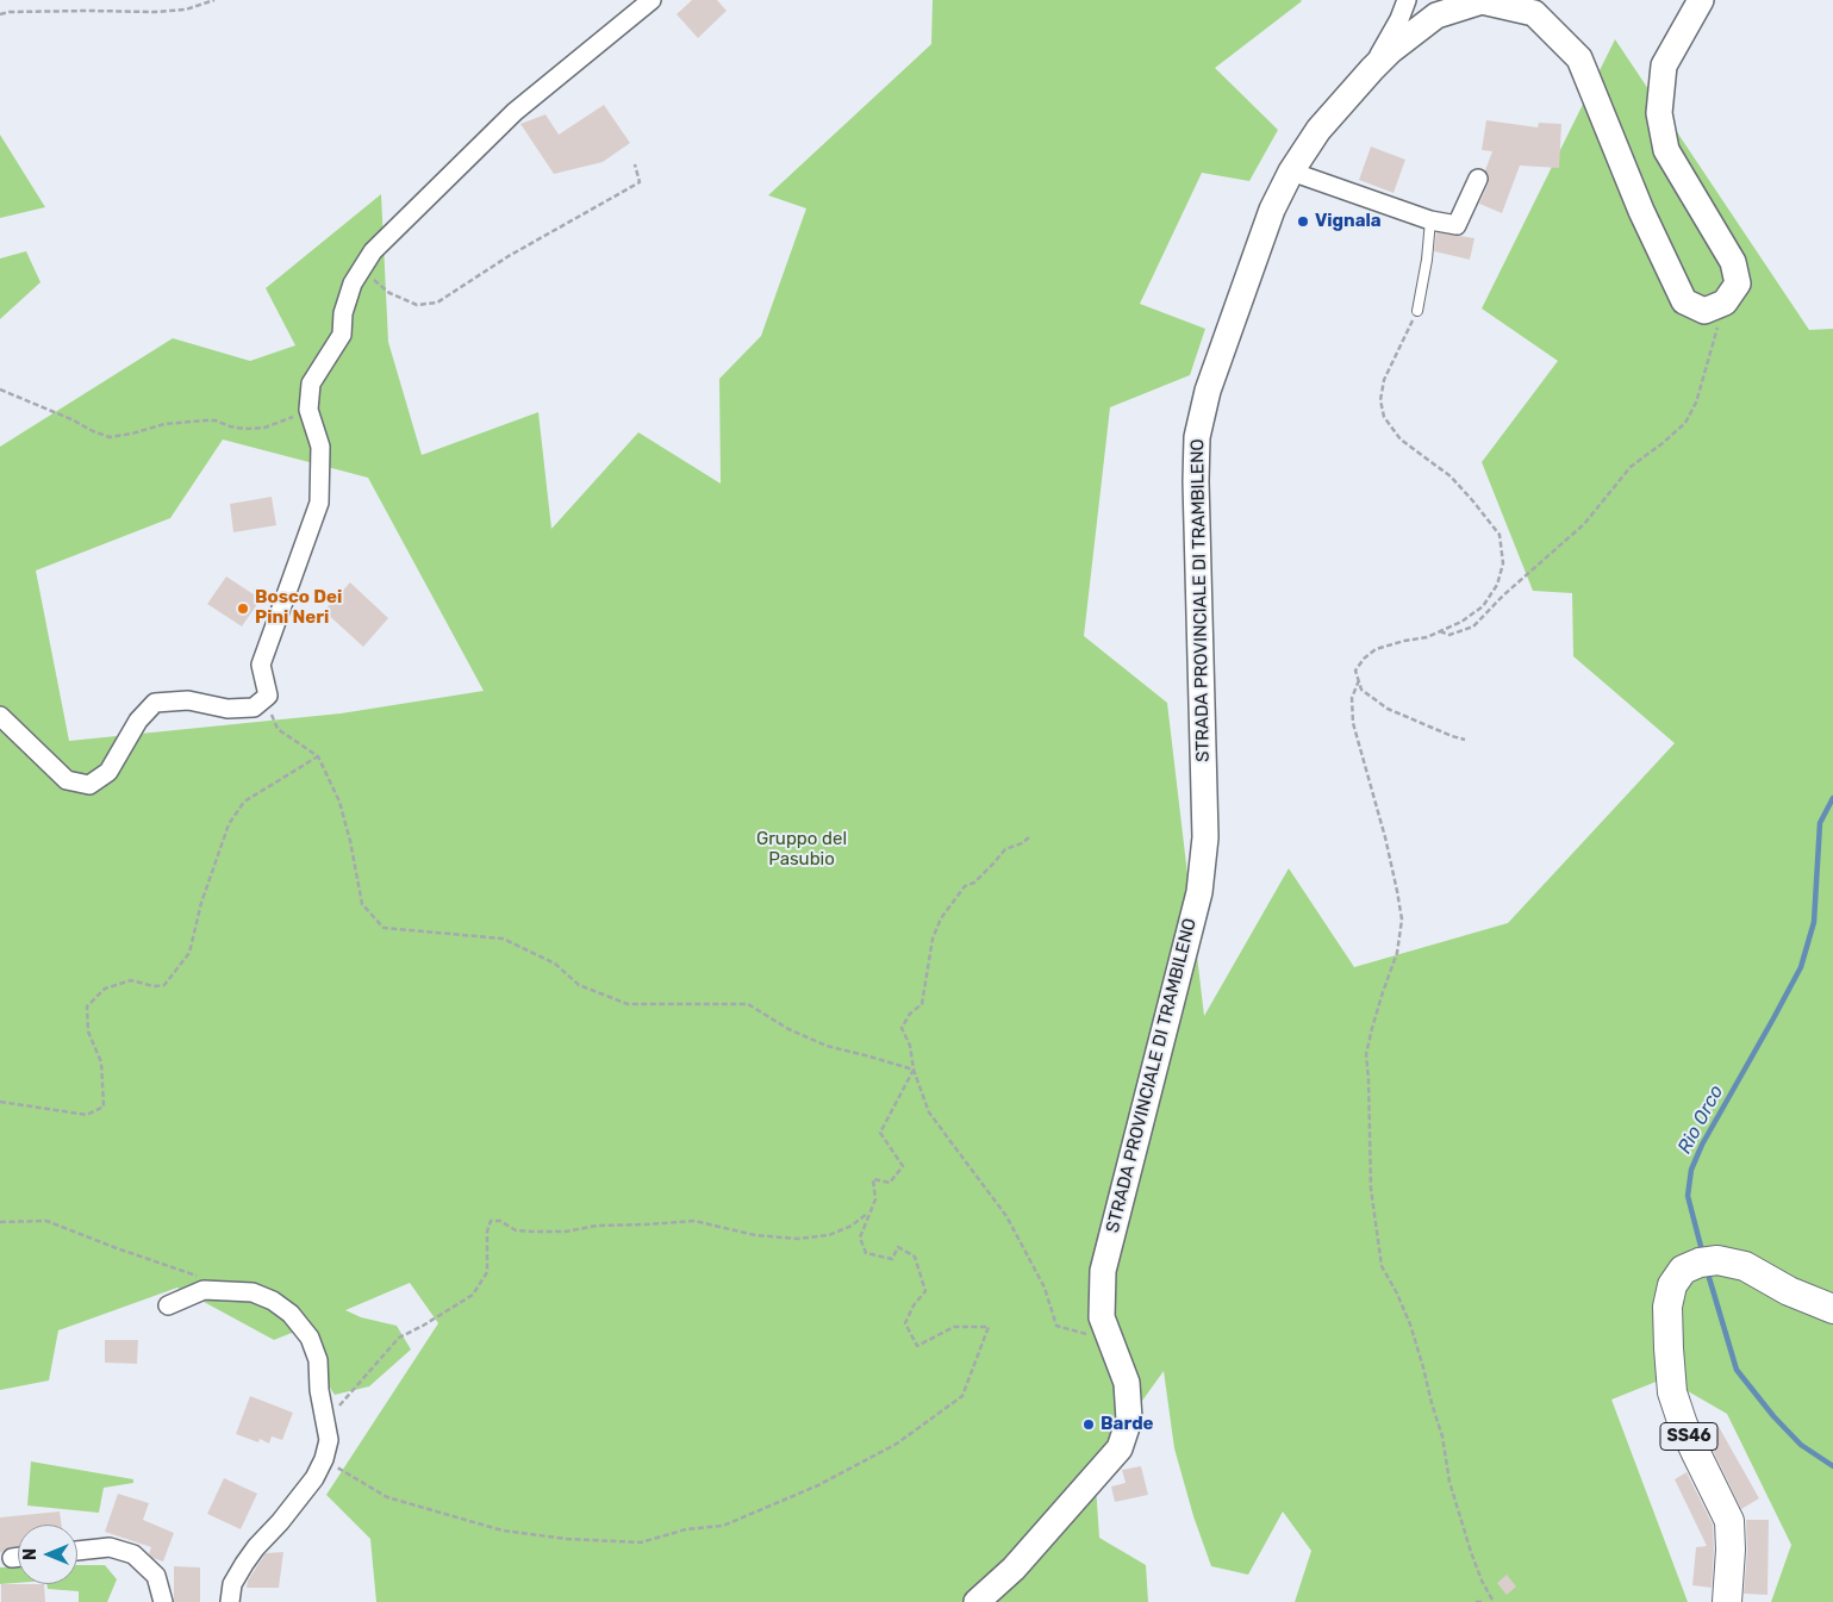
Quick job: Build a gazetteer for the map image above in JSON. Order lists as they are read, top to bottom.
{
  "streets": {
    "main road": ["SS46"],
    "street": ["STRADA PROVINCIALE DI TRAMBILENO"]
  },
  "water": ["Rio Orco"],
  "parks": ["Gruppo del Pasubio"],
  "places": ["Vignala", "Bosco Dei Pini Neri", "Barde"],
  "north": "left"
}
